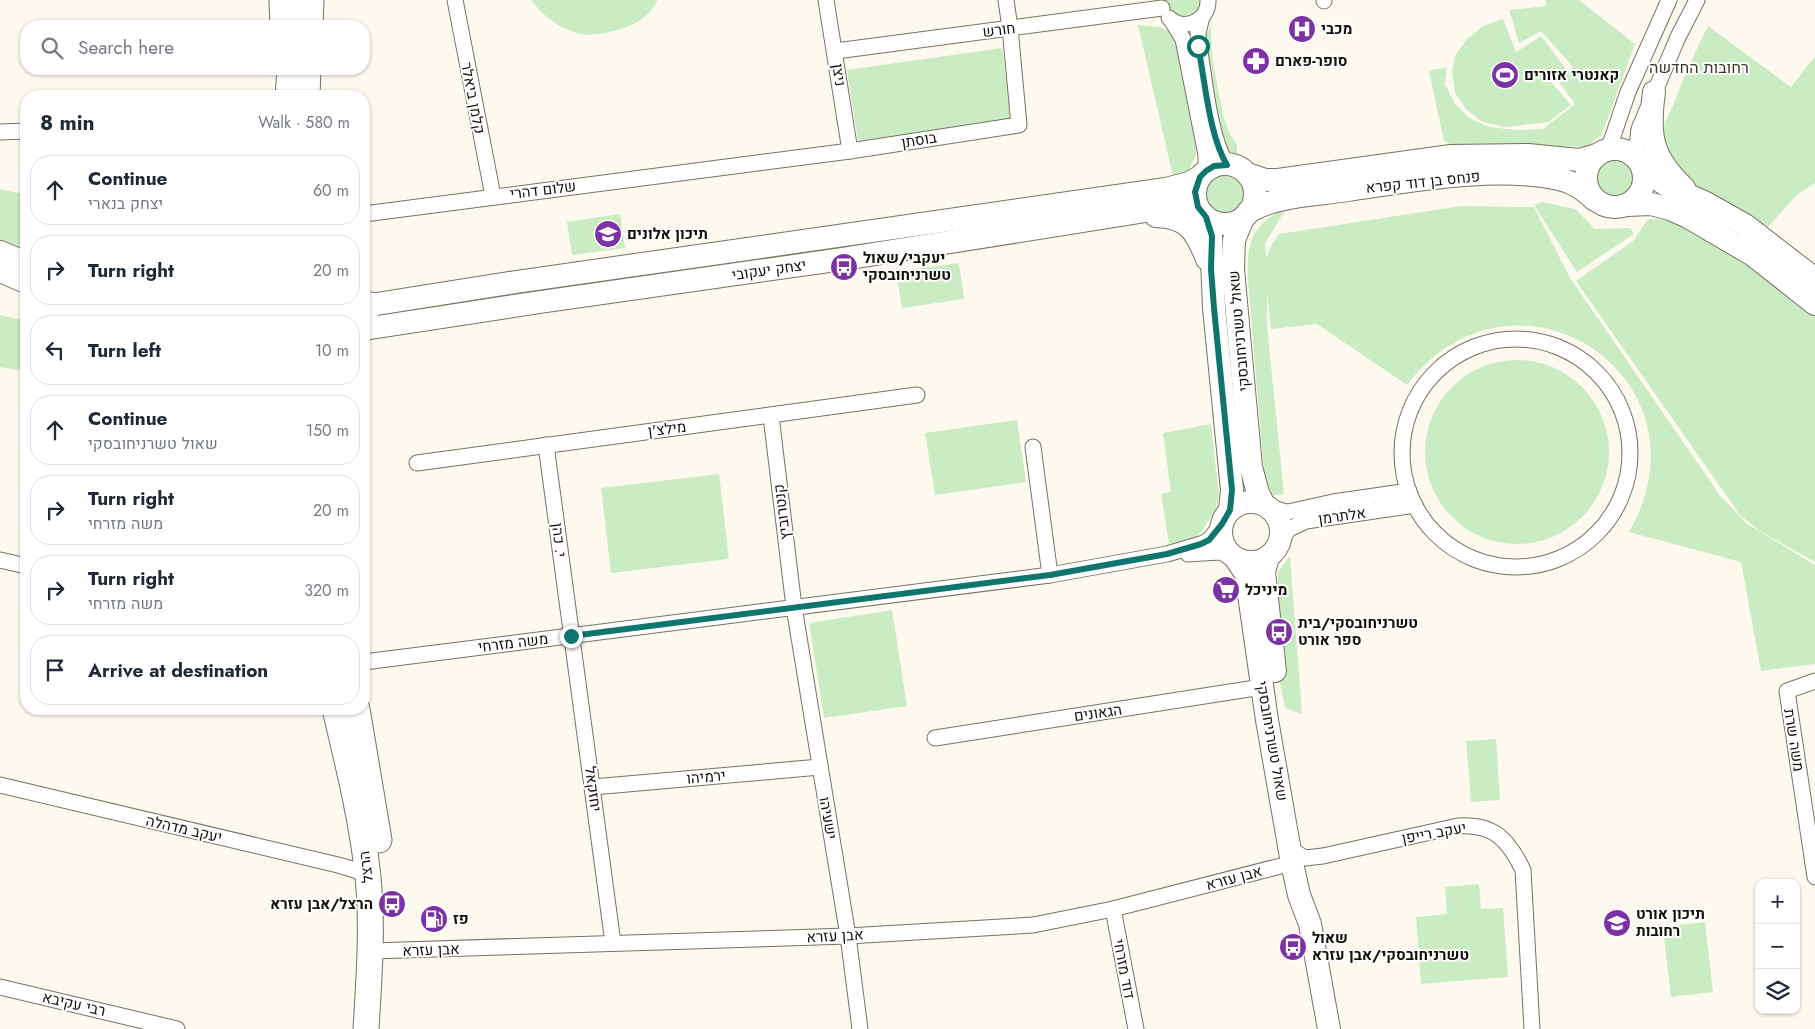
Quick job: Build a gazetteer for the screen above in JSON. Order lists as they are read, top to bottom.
{
  "streets": {
    "main road": [
      "פנחס בן דוד קפרא",
      "יצחק יעקובי",
      "שאול טשרניחובסקי",
      "הרצל"
    ],
    "street": [
      "חורש",
      "ניצן",
      "קלמן ביאלר",
      "בוסתן",
      "שלום דהרי",
      "מילצ'ן",
      "קנטרוביץ",
      "אלתרמן",
      "י. כהן",
      "משה מזרחי",
      "הגאונים",
      "משה שרת",
      "ירמיהו",
      "יחזקאל",
      "ישעיהו",
      "יעקב מדהלה",
      "יעקב רייפן",
      "אבן עזרא",
      "דוד מזרחי",
      "רבי עקיבא"
    ]
  },
  "crossings": [
    ["חורש", "ניצן"],
    ["חורש", "בוסתן"],
    ["ניצן", "בוסתן"],
    ["קלמן ביאלר", "שלום דהרי"],
    ["בוסתן", "שלום דהרי"],
    ["פנחס בן דוד קפרא", "יצחק יעקובי"],
    ["פנחס בן דוד קפרא", "שאול טשרניחובסקי"],
    ["יצחק יעקובי", "שאול טשרניחובסקי"],
    ["שאול טשרניחובסקי", "אלתרמן"],
    ["שאול טשרניחובסקי", "משה מזרחי"],
    ["שאול טשרניחובסקי", "הגאונים"],
    ["שאול טשרניחובסקי", "יעקב רייפן"],
    ["שאול טשרניחובסקי", "אבן עזרא"],
    ["מילצ'ן", "קנטרוביץ"],
    ["מילצ'ן", "י. כהן"],
    ["קנטרוביץ", "משה מזרחי"],
    ["קנטרוביץ", "ישעיהו"],
    ["אלתרמן", "משה מזרחי"],
    ["י. כהן", "משה מזרחי"],
    ["י. כהן", "יחזקאל"],
    ["משה מזרחי", "יחזקאל"],
    ["משה מזרחי", "ישעיהו"],
    ["ירמיהו", "יחזקאל"],
    ["ירמיהו", "ישעיהו"],
    ["יחזקאל", "אבן עזרא"],
    ["ישעיהו", "אבן עזרא"],
    ["יעקב מדהלה", "הרצל"],
    ["יעקב רייפן", "אבן עזרא"],
    ["הרצל", "אבן עזרא"],
    ["אבן עזרא", "דוד מזרחי"]
  ],
  "districts": ["רחובות החדשה"],
  "places": {
    "hospital": ["מכבי"],
    "pharmacy": ["סופר-פארם"],
    "sports": ["קאנטרי אזורים"],
    "school or university": ["תיכון אלונים", "תיכון אורט רחובות"],
    "bus stop": [
      "יעקבי/שאול טשרניחובסקי",
      "טשרניחובסקי/בית ספר אורט",
      "הרצל/אבן עזרא",
      "שאול טשרניחובסקי/אבן עזרא"
    ],
    "supermarket": ["מיניכל"],
    "fuel station": ["פז"]
  },
  "page": {
    "search": "Search here",
    "heading": ["8 min", "Walk · 580 m"],
    "list": [
      ["Continue", "יצחק בנארי", "60 m"],
      ["Turn right", "20 m"],
      ["Turn left", "10 m"],
      ["Continue", "שאול טשרניחובסקי", "150 m"],
      ["Turn right", "משה מזרחי", "20 m"],
      ["Turn right", "משה מזרחי", "320 m"],
      "Arrive at destination"
    ],
    "map_buttons": ["+", "−"]
  }
}
